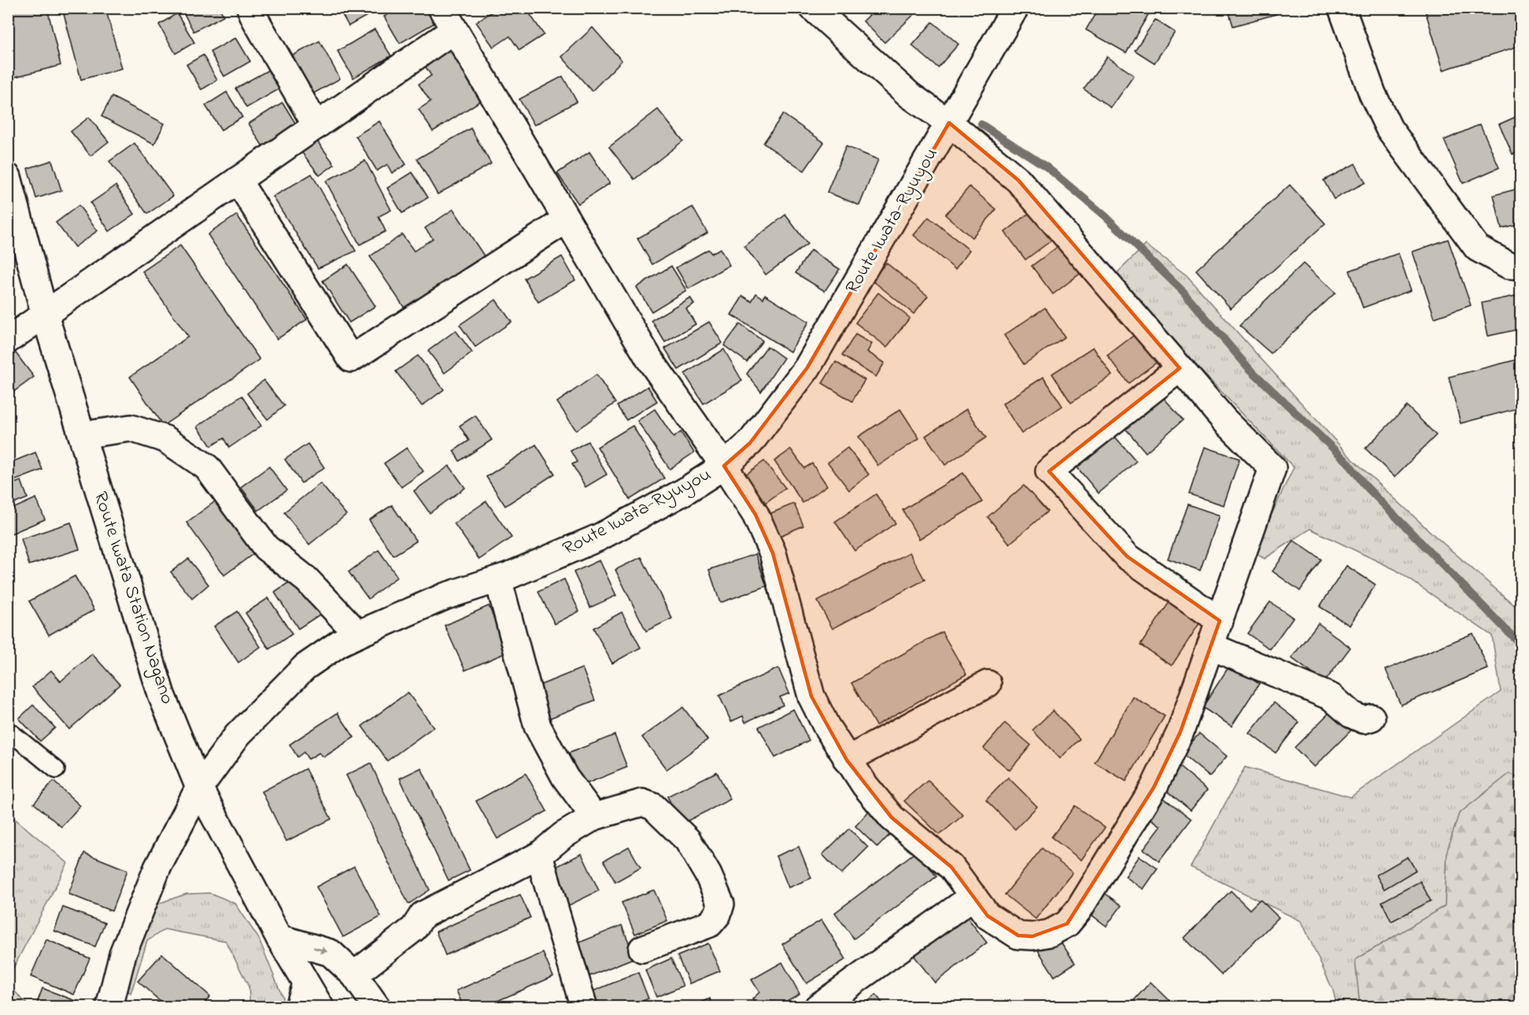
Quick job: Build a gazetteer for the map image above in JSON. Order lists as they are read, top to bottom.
{
  "streets": {
    "street": ["Route Iwata-Ryuyou", "Route Iwata Station Nagano"]
  },
  "crossings": [
    ["Route Iwata-Ryuyou", "Route Iwata Station Nagano"]
  ]
}
